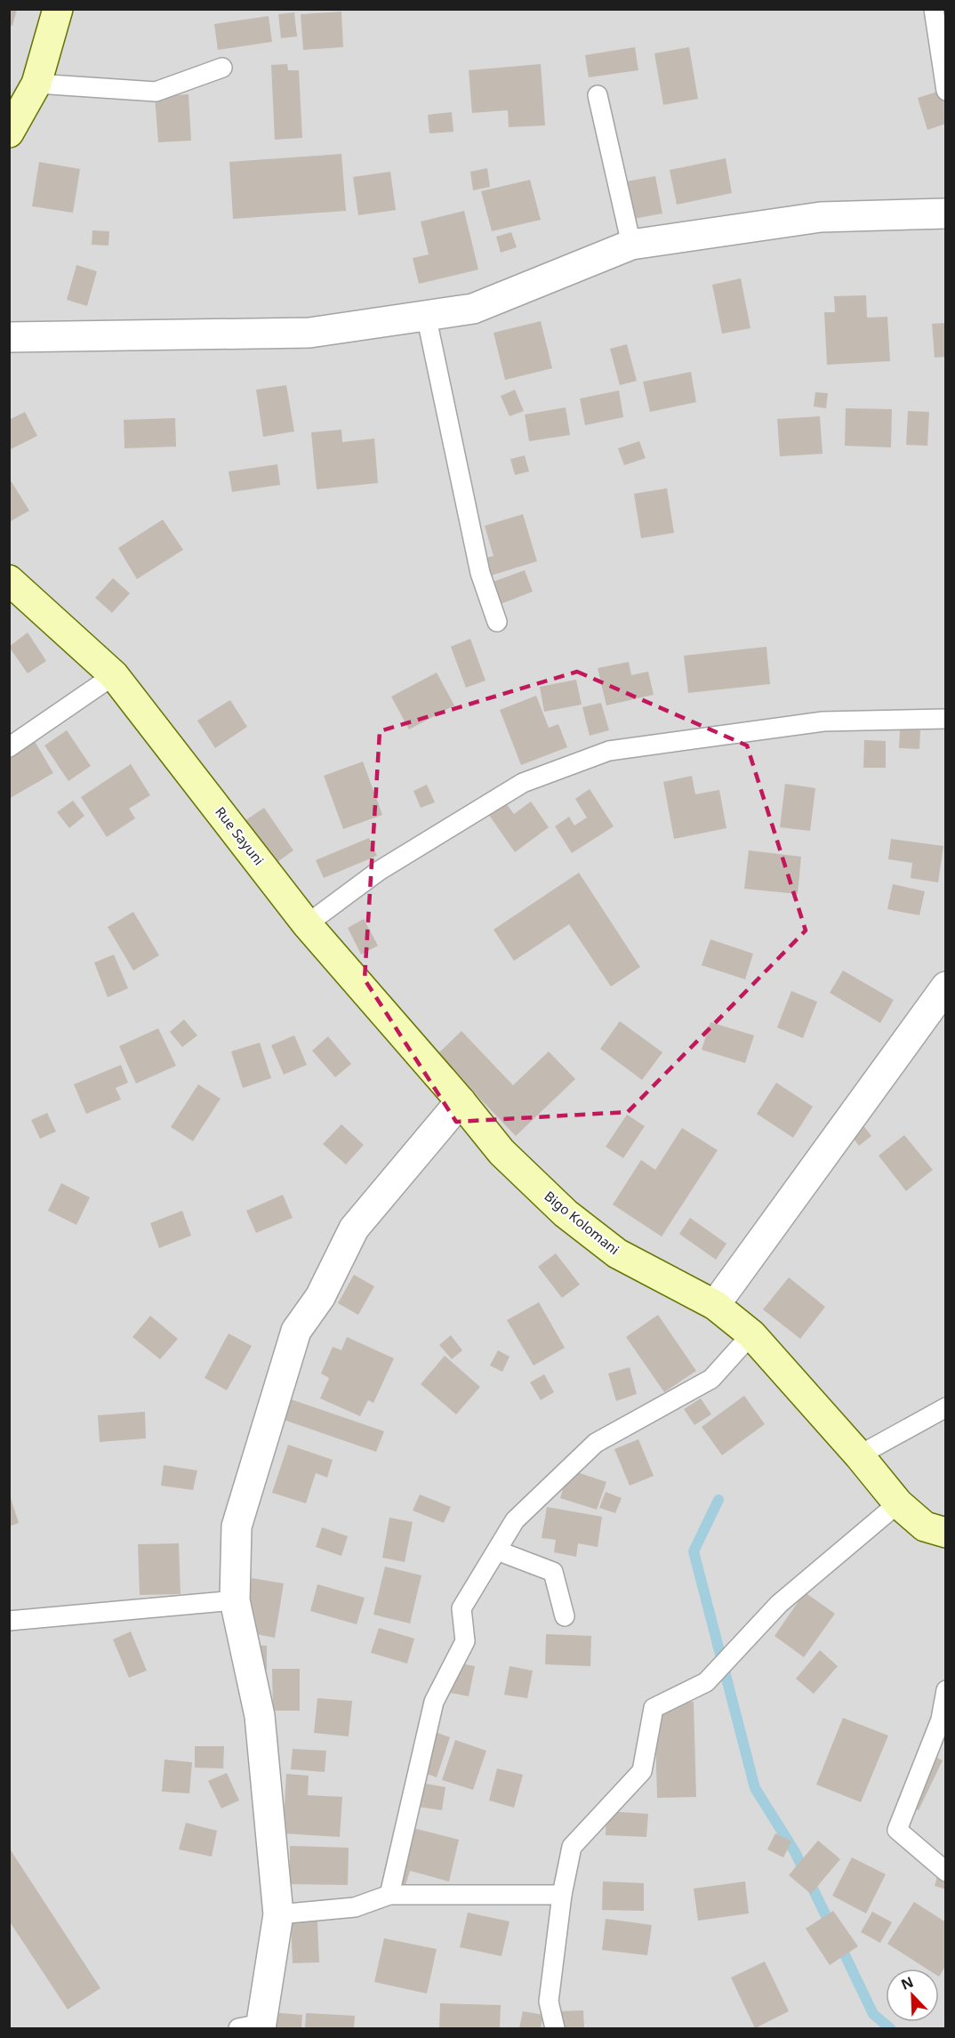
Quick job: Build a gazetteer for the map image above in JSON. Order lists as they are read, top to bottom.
{
  "streets": {
    "street": ["Rue Sayuni", "Bigo Kolomani"]
  },
  "crossings": [
    ["Rue Sayuni", "Bigo Kolomani"]
  ],
  "north": "top left"
}
